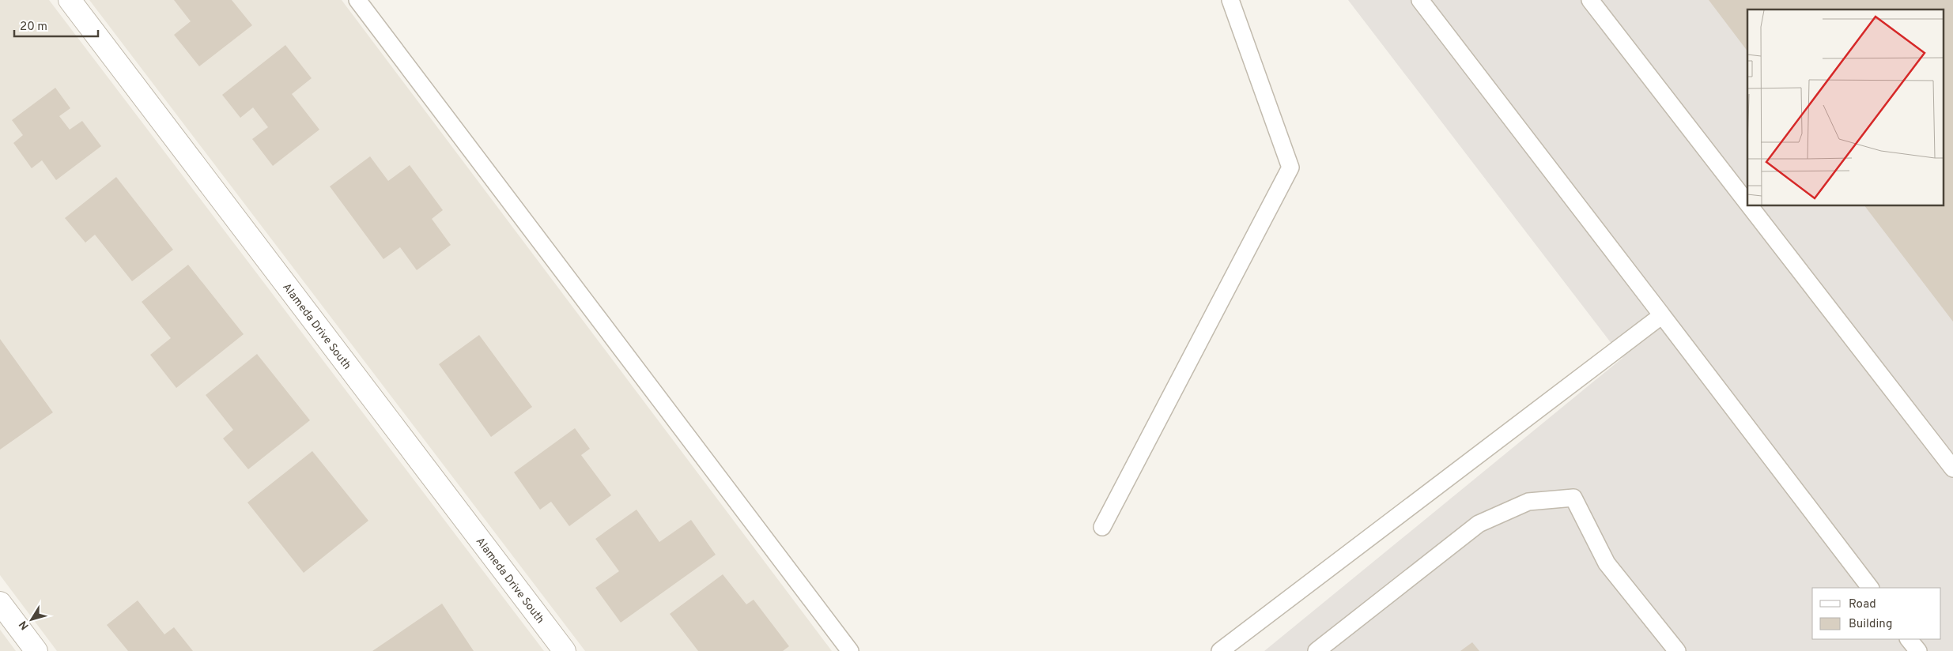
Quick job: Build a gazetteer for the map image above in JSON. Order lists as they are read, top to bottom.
{
  "streets": {
    "street": ["Alameda Drive South"]
  },
  "legend": ["Road", "Building"],
  "scale_bar": "20 m",
  "north": "bottom left"
}
